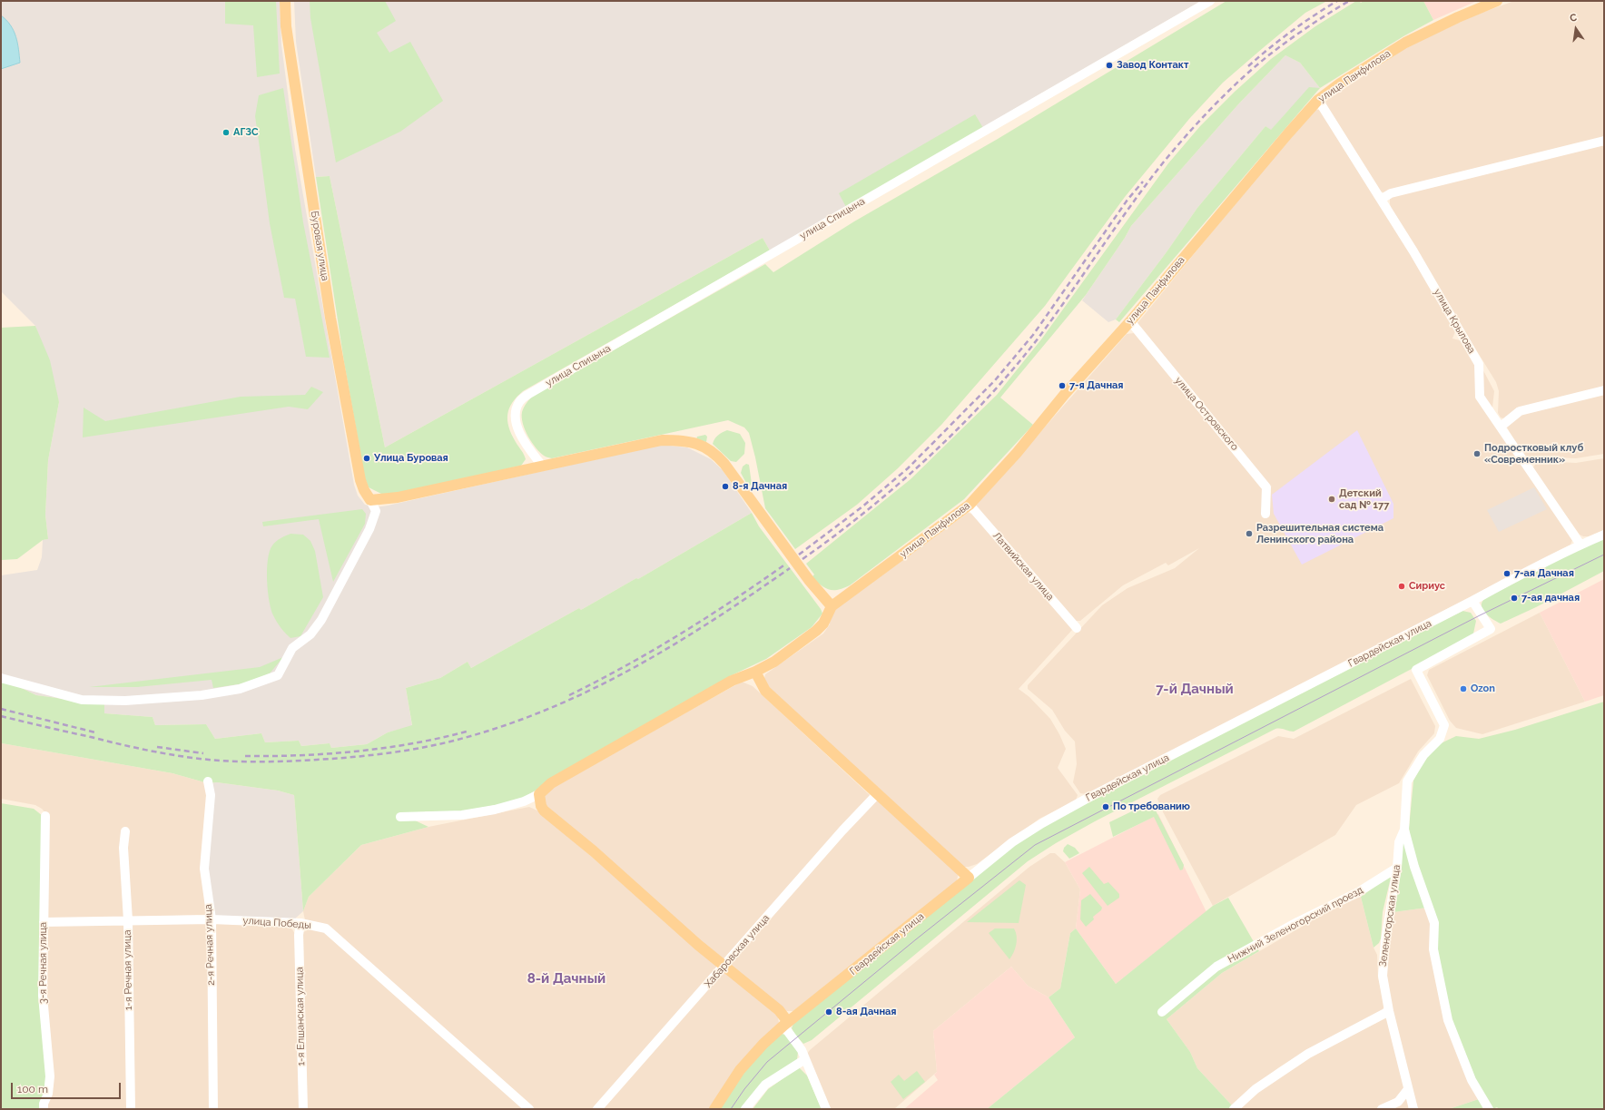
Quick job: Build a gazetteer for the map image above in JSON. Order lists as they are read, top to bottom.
{
  "streets": {
    "main road": ["улица Панфилова", "Буровая улица", "Гвардейская улица"],
    "street": [
      "улица Спицына",
      "улица Крылова",
      "улица Островского",
      "Латвийская улица",
      "Зеленогорская улица",
      "улица Победы",
      "Нижний Зеленогорский проезд",
      "2-я Речная улица",
      "Хабаровская улица",
      "3-я Речная улица",
      "1-я Речная улица",
      "1-я Елшанская улица"
    ]
  },
  "crossings": [
    ["улица Панфилова", "улица Крылова"],
    ["улица Панфилова", "улица Островского"],
    ["улица Панфилова", "Латвийская улица"],
    ["улица Крылова", "Гвардейская улица"],
    ["Зеленогорская улица", "Нижний Зеленогорский проезд"],
    ["улица Победы", "2-я Речная улица"],
    ["улица Победы", "3-я Речная улица"],
    ["улица Победы", "1-я Речная улица"],
    ["улица Победы", "1-я Елшанская улица"]
  ],
  "districts": ["7-й Дачный", "8-й Дачный"],
  "places": [
    "Завод Контакт",
    "АГЗС",
    "7-я Дачная",
    "Подростковый клуб «Современник»",
    "Улица Буровая",
    "8-я Дачная",
    "Детский сад № 177",
    "Разрешительная система Ленинского района",
    "7-ая Дачная",
    "Сириус",
    "7-ая дачная",
    "Ozon",
    "По требованию",
    "8-ая Дачная"
  ],
  "scale_bar": "100 m",
  "north": "top"
}
